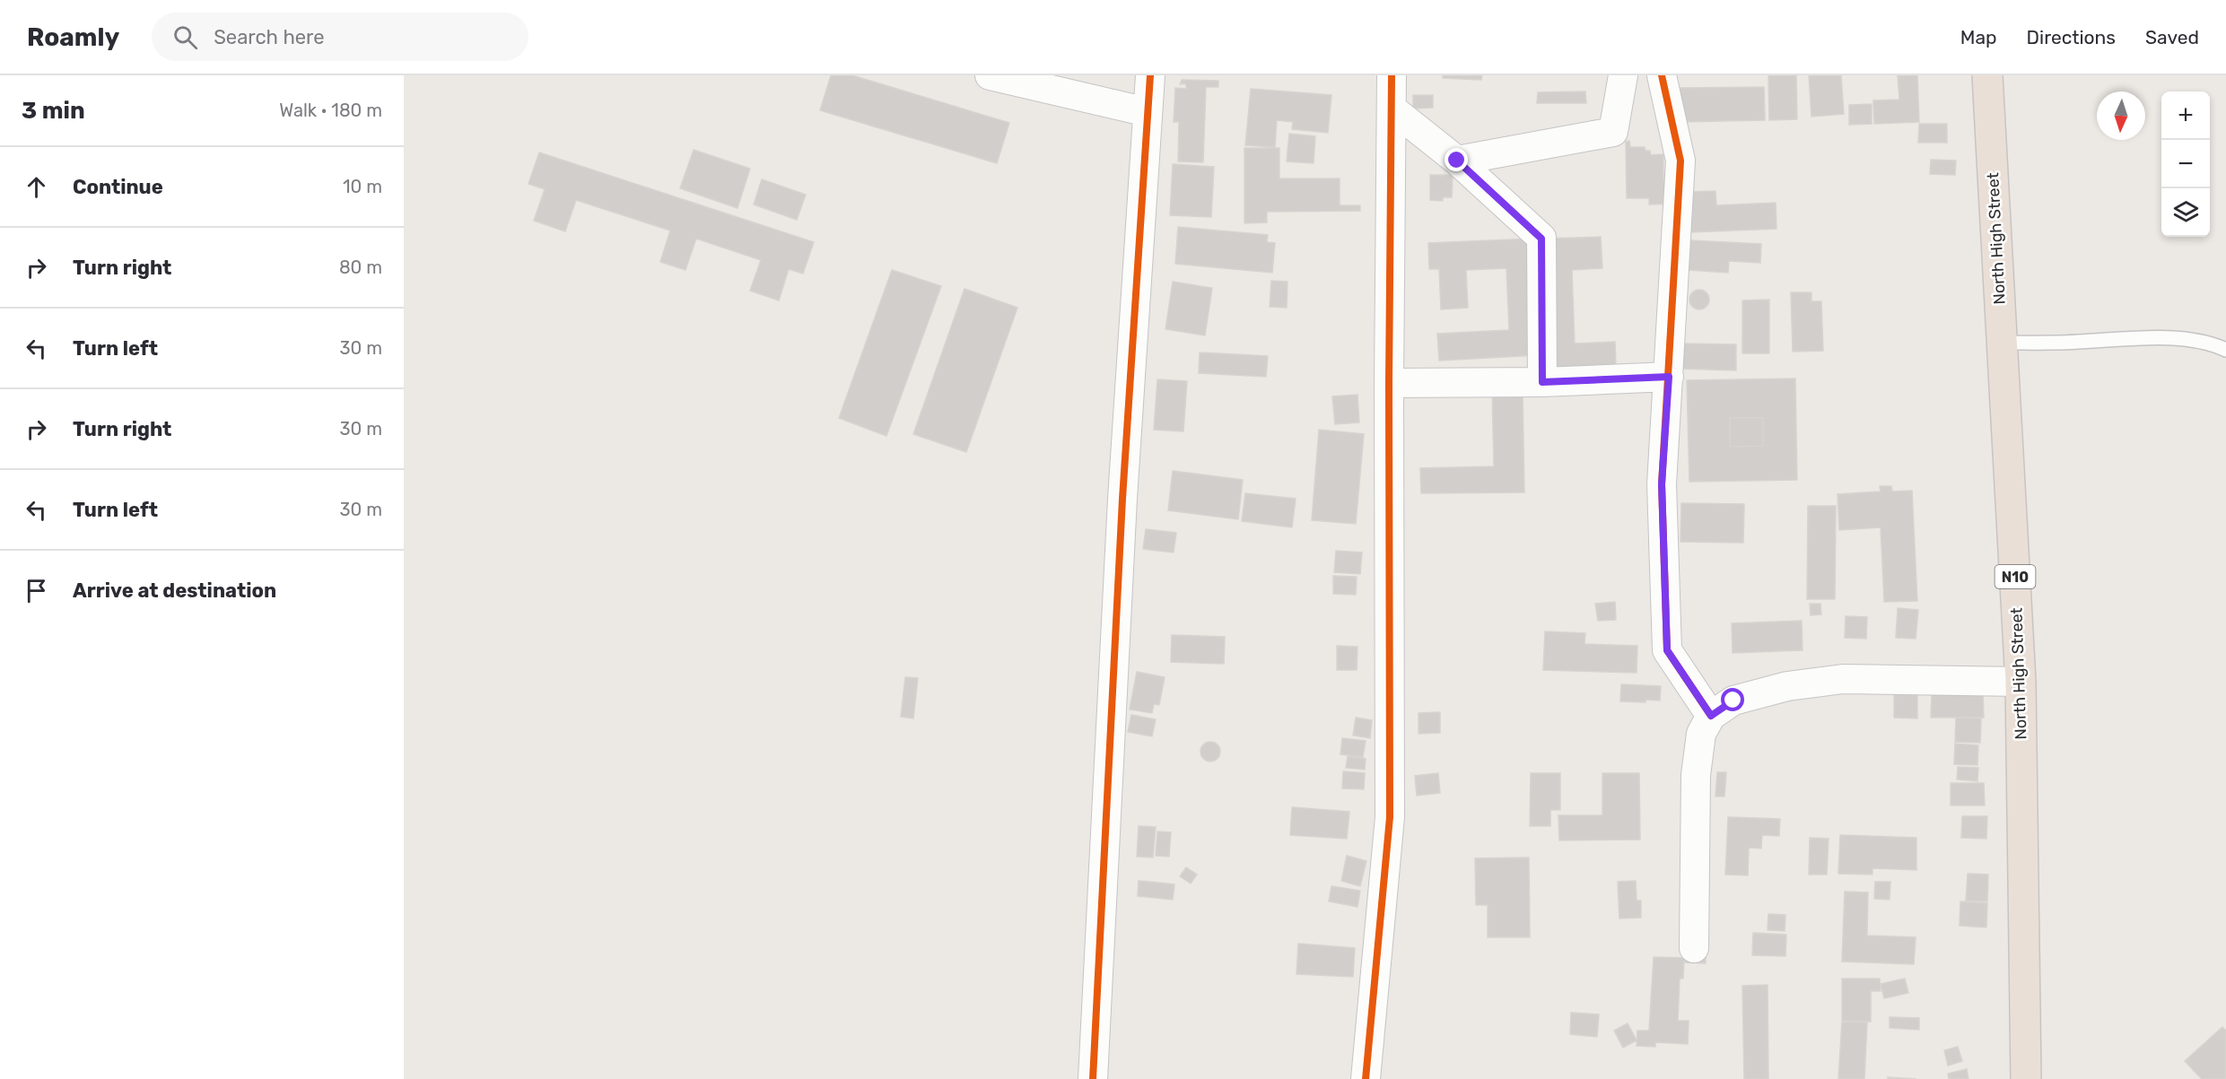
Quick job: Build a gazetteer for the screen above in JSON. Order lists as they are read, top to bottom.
{
  "streets": {
    "highway": ["North High Street", "N10"]
  },
  "north": "bottom",
  "page": {
    "header": "Roamly",
    "search": "Search here",
    "nav": ["Map", "Directions", "Saved"],
    "heading": ["3 min", "Walk · 180 m"],
    "map_buttons": ["+", "−"],
    "list": [
      ["Continue", "10 m"],
      ["Turn right", "80 m"],
      ["Turn left", "30 m"],
      ["Turn right", "30 m"],
      ["Turn left", "30 m"],
      "Arrive at destination"
    ]
  }
}
